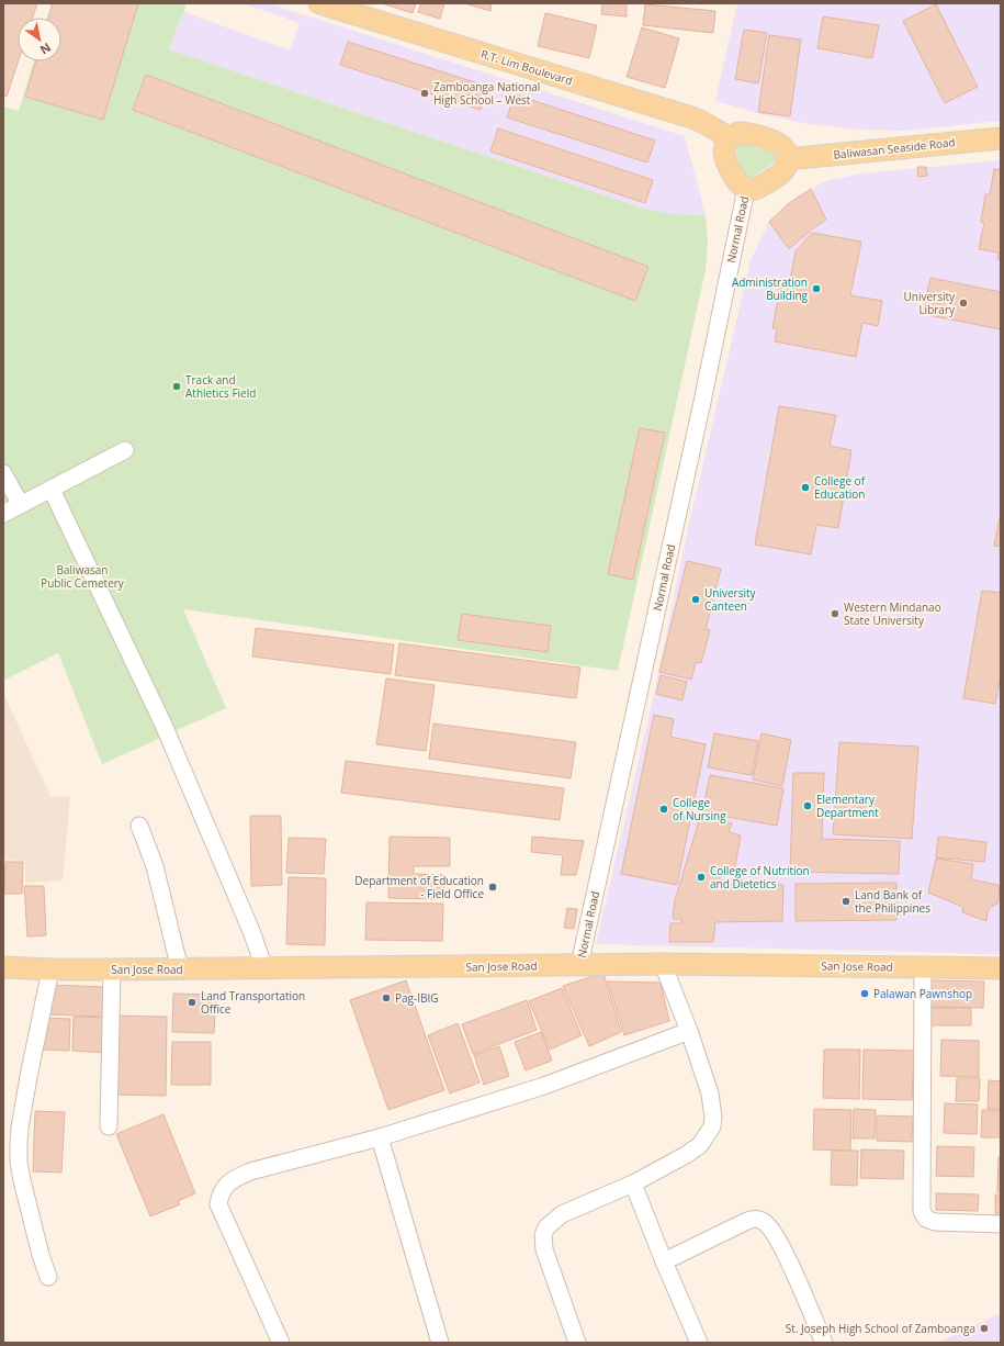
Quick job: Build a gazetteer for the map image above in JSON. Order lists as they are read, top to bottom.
{
  "streets": {
    "main road": ["R.T. Lim Boulevard", "Baliwasan Seaside Road", "San Jose Road"],
    "street": ["Normal Road"]
  },
  "crossings": [
    ["R.T. Lim Boulevard", "Baliwasan Seaside Road"],
    ["R.T. Lim Boulevard", "Normal Road"],
    ["Baliwasan Seaside Road", "Normal Road"],
    ["Normal Road", "San Jose Road"]
  ],
  "parks": ["Baliwasan Public Cemetery"],
  "places": [
    "Zamboanga National High School – West",
    "Administration Building",
    "University Library",
    "Track and Athletics Field",
    "College of Education",
    "University Canteen",
    "Western Mindanao State University",
    "Elementary Department",
    "College of Nursing",
    "College of Nutrition and Dietetics",
    "Department of Education - Field Office",
    "Land Bank of the Philippines",
    "Palawan Pawnshop",
    "Pag-IBIG",
    "Land Transportation Office",
    "St. Joseph High School of Zamboanga"
  ],
  "north": "bottom right"
}
